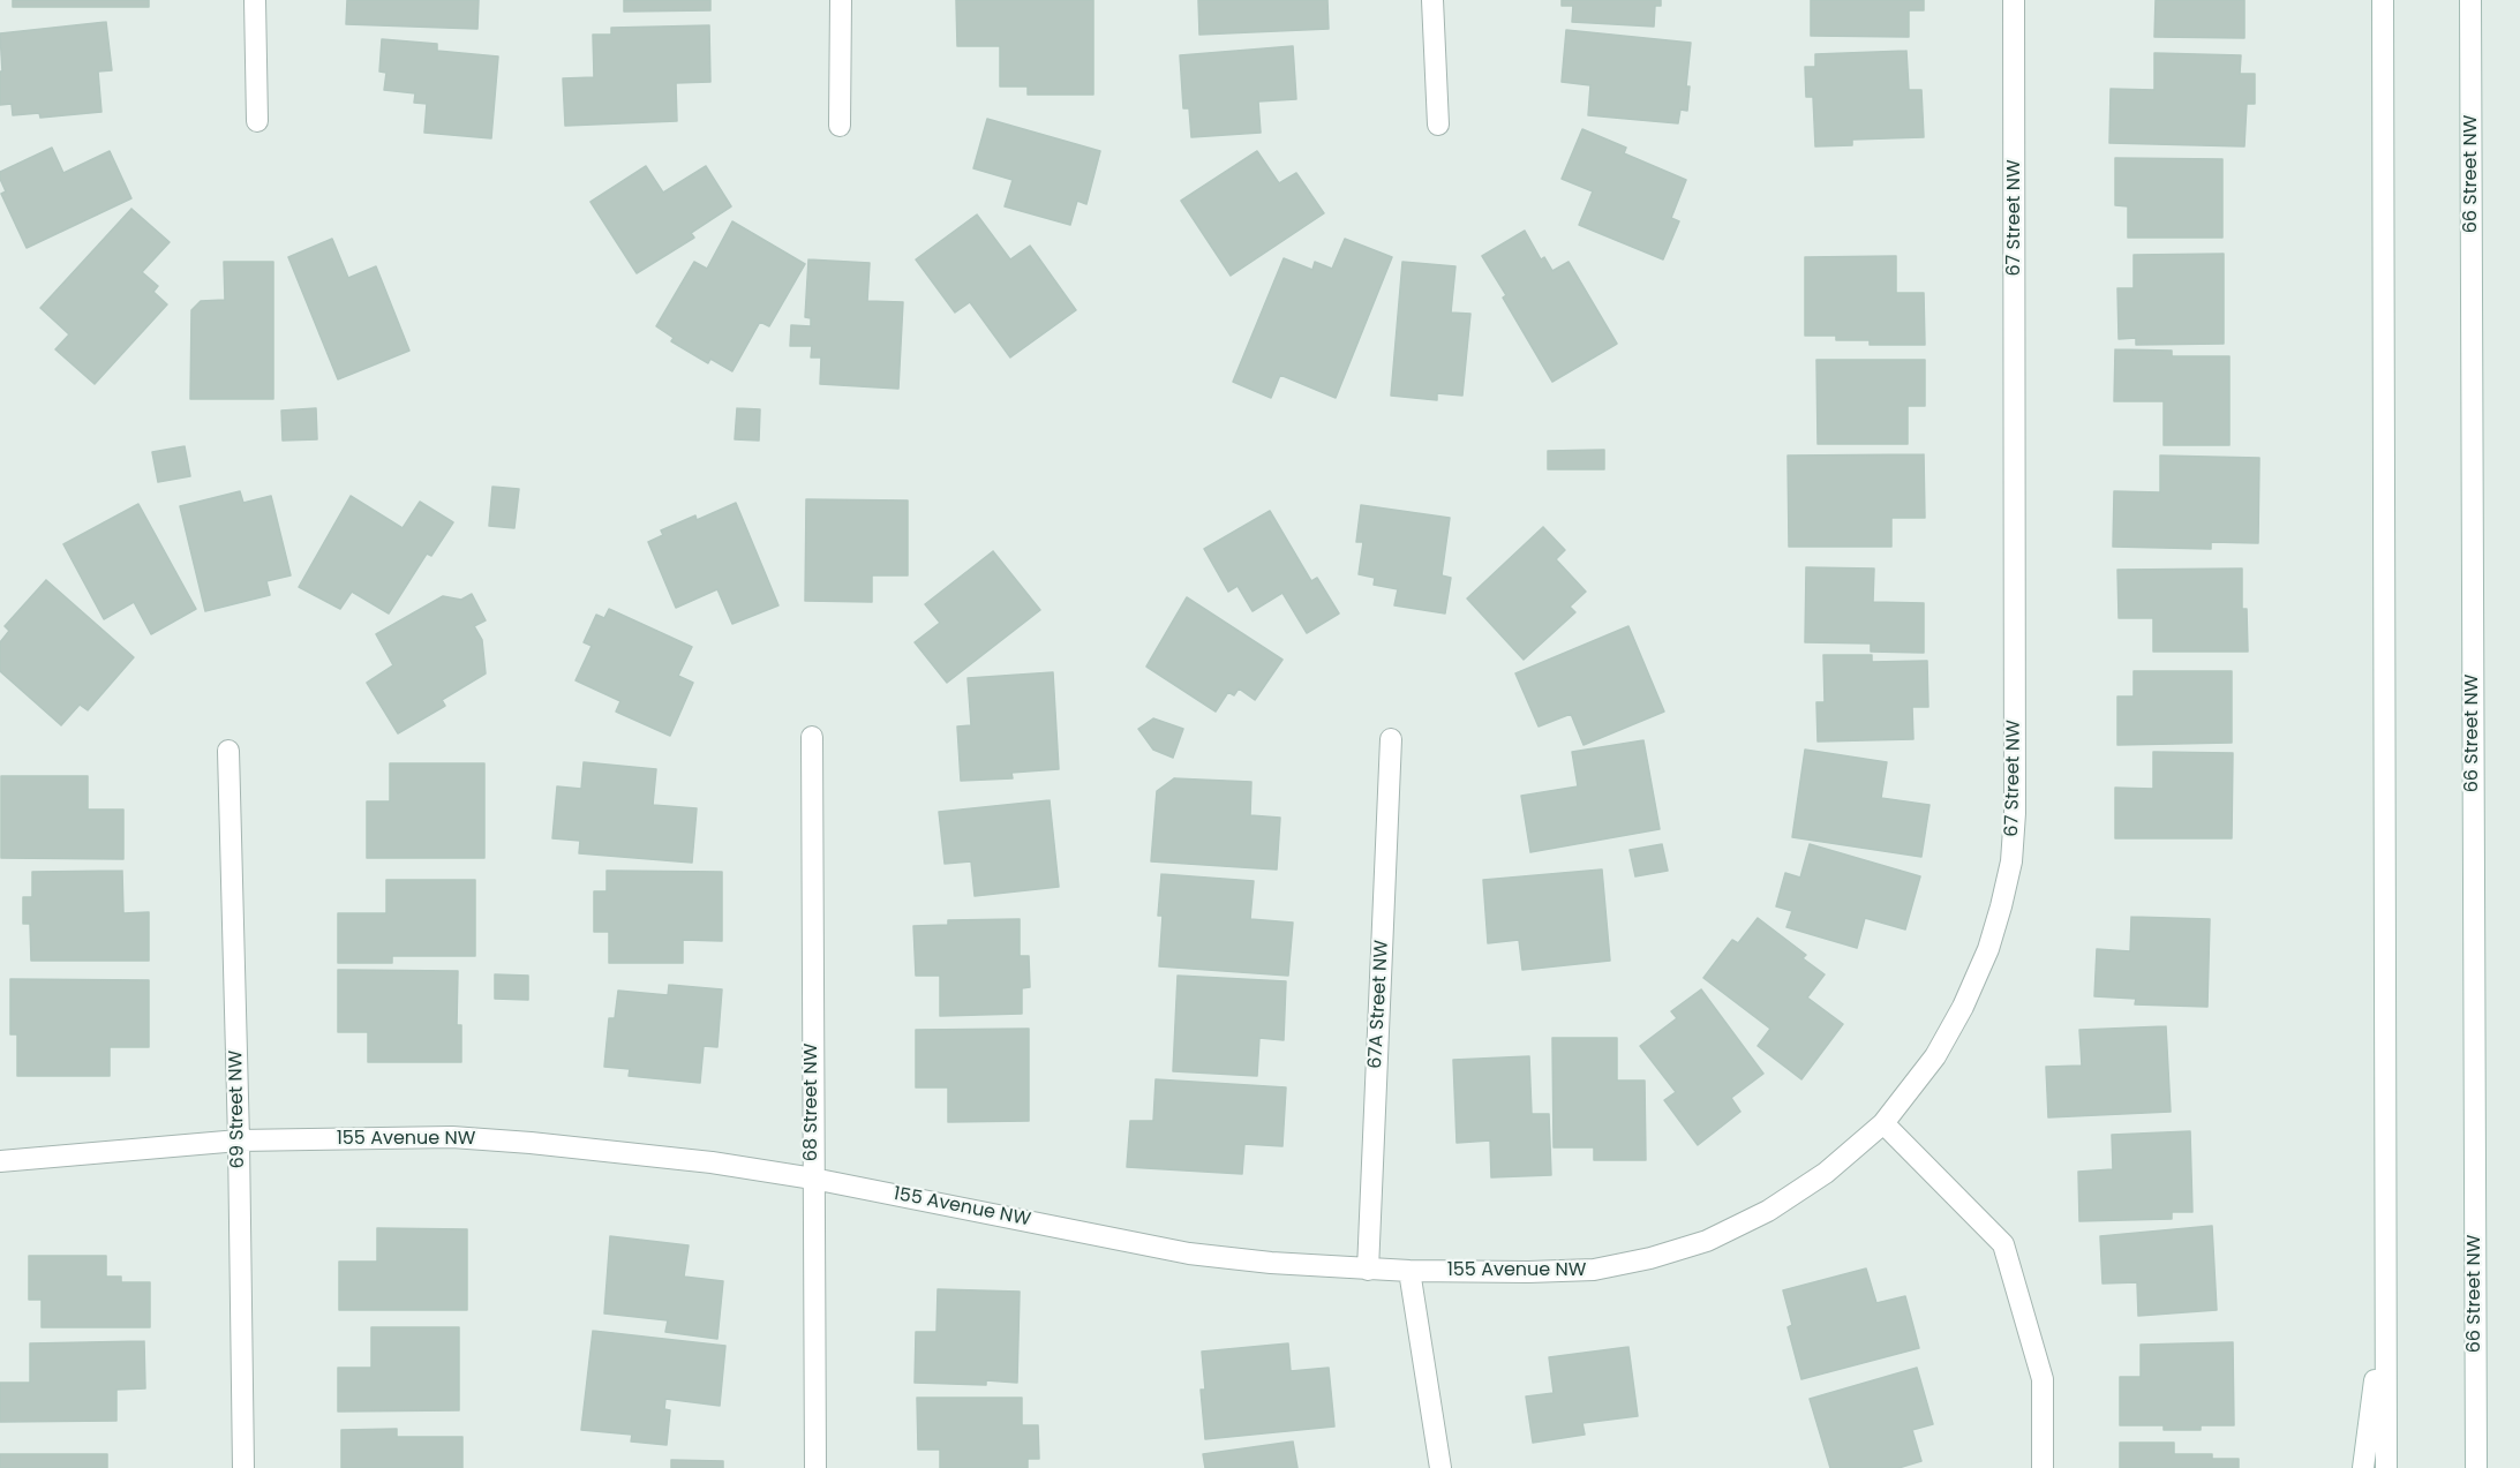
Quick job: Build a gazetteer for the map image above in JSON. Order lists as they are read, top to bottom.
{
  "streets": {
    "street": [
      "66 Street NW",
      "67 Street NW",
      "67A Street NW",
      "68 Street NW",
      "69 Street NW",
      "155 Avenue NW"
    ]
  },
  "crossings": [
    ["67 Street NW", "155 Avenue NW"],
    ["67A Street NW", "155 Avenue NW"],
    ["68 Street NW", "155 Avenue NW"],
    ["69 Street NW", "155 Avenue NW"]
  ]
}
